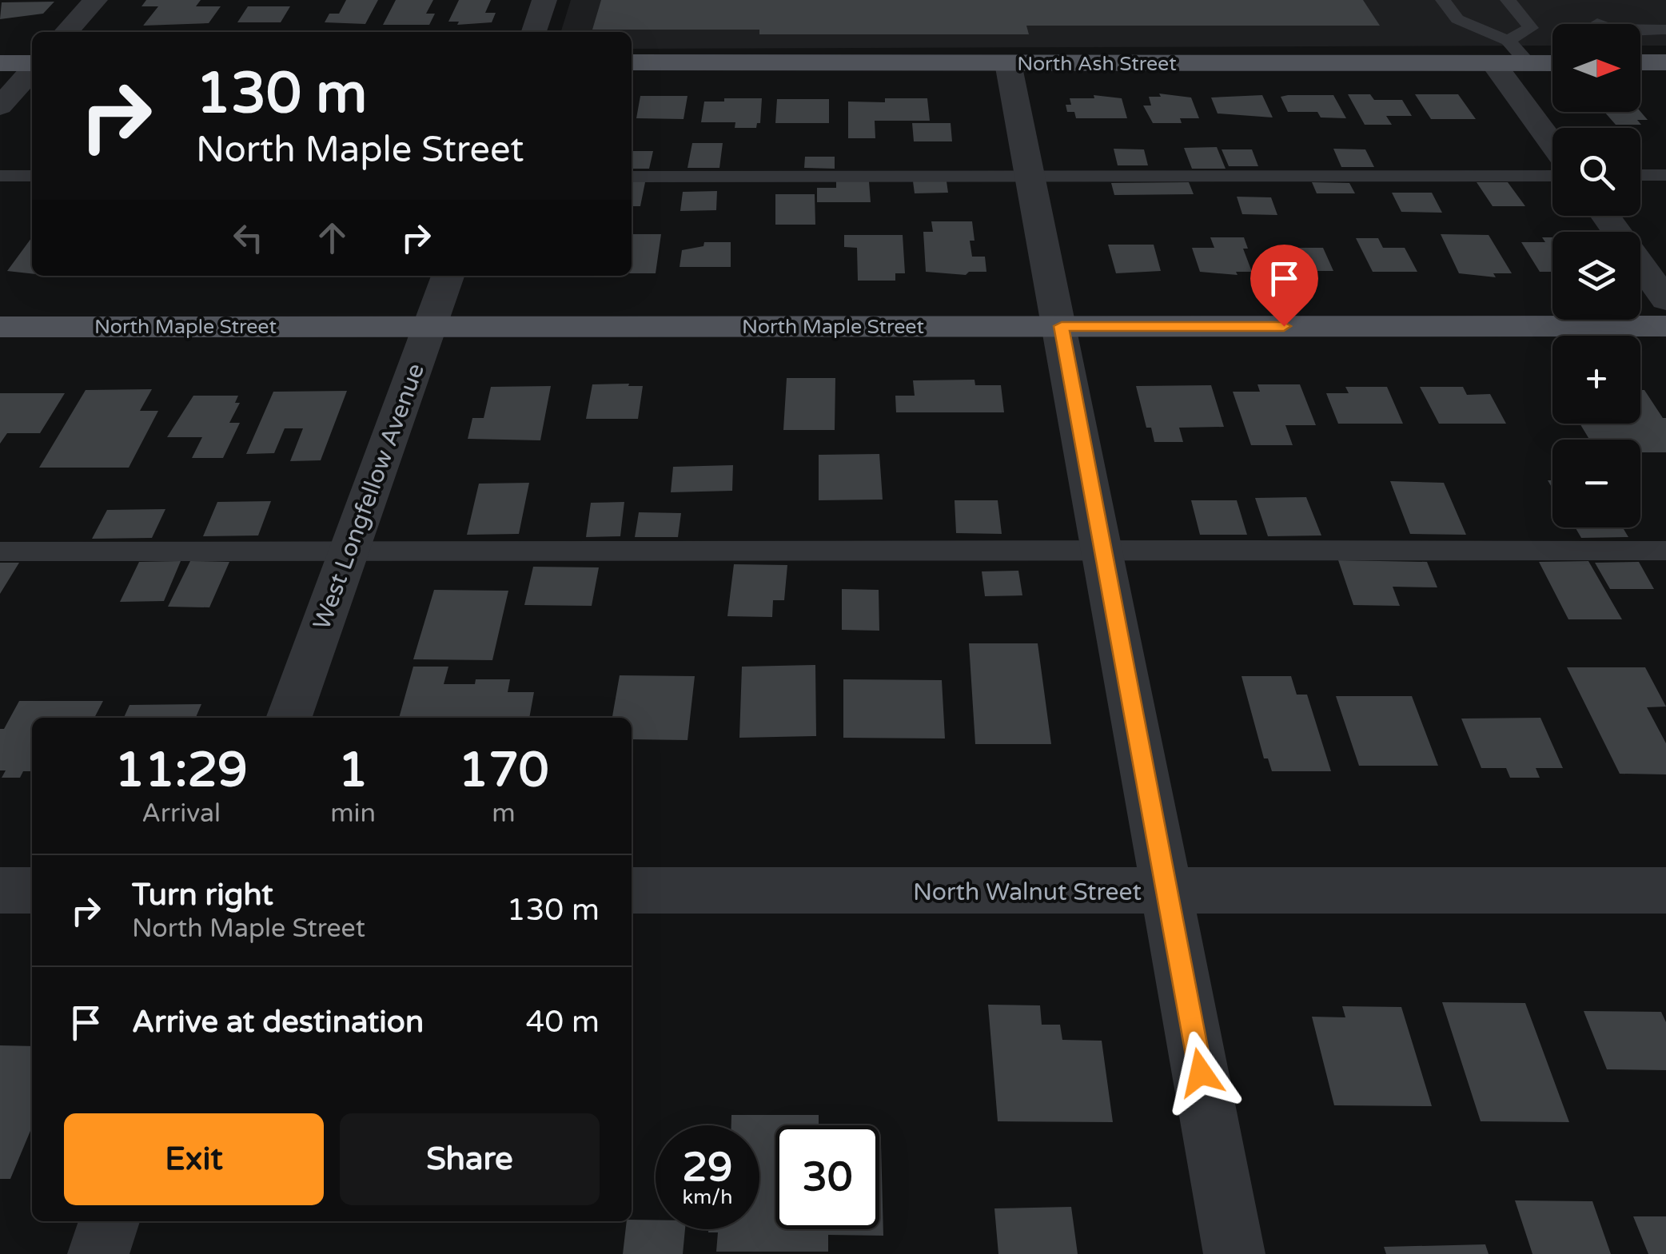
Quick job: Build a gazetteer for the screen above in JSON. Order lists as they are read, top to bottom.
{
  "streets": {
    "main road": ["North Ash Street", "North Maple Street"],
    "street": ["West Longfellow Avenue", "North Walnut Street"]
  },
  "crossings": [
    ["North Maple Street", "West Longfellow Avenue"]
  ],
  "north": "right",
  "page": {
    "map_buttons": ["+", "−"],
    "turn": ["130 m", "North Maple Street"],
    "eta": [
      "11:29",
      "Arrival",
      "1",
      "min",
      "170",
      "m"
    ],
    "list": [
      {
        "name": "Turn right",
        "note": "North Maple Street",
        "value": "130 m"
      },
      {
        "name": "Arrive at destination",
        "value": "40 m"
      }
    ],
    "buttons": ["Exit", "Share"],
    "speed": "29 km/h",
    "limit": "30"
  }
}
